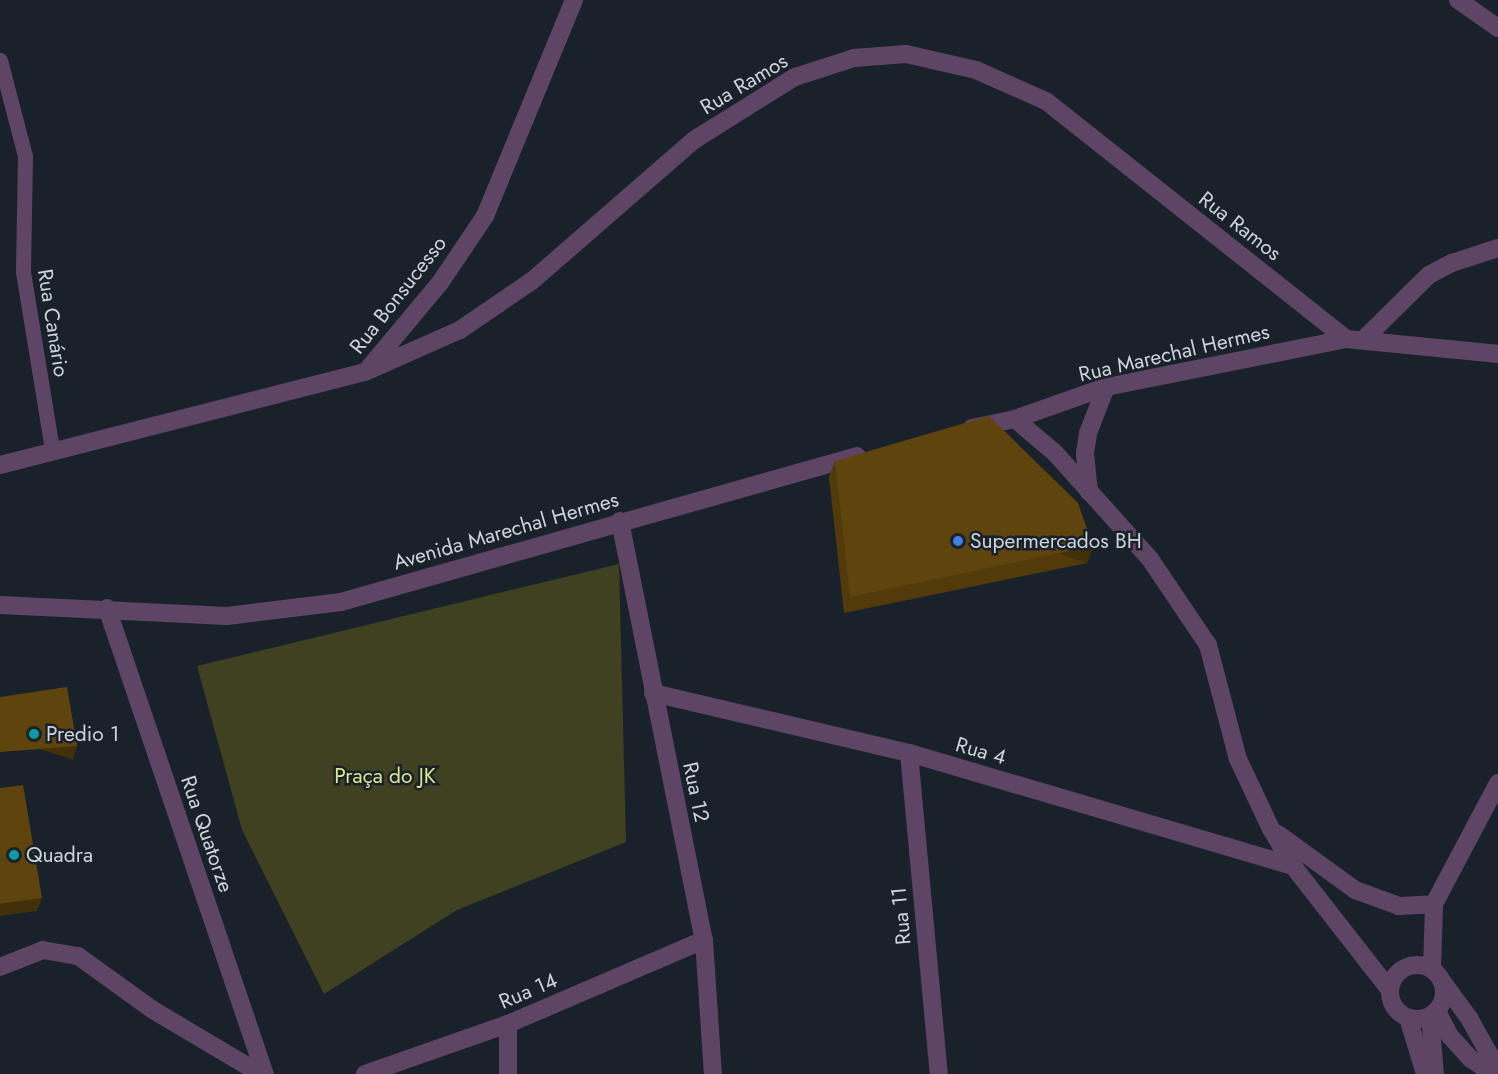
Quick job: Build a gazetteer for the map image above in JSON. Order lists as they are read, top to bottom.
{
  "streets": {
    "street": [
      "Rua Ramos",
      "Rua Bonsucesso",
      "Rua Marechal Hermes",
      "Avenida Marechal Hermes",
      "Rua 4",
      "Rua 12",
      "Rua Quatorze",
      "Rua 11",
      "Rua 14"
    ],
    "lane": ["Rua Canário"]
  },
  "crossings": [
    ["Rua Ramos", "Rua Bonsucesso"],
    ["Rua Ramos", "Rua Marechal Hermes"],
    ["Rua Bonsucesso", "Rua Canário"],
    ["Avenida Marechal Hermes", "Rua 12"],
    ["Avenida Marechal Hermes", "Rua Quatorze"],
    ["Rua 4", "Rua 12"],
    ["Rua 4", "Rua 11"],
    ["Rua 12", "Rua 14"]
  ],
  "parks": ["Praça do JK"],
  "places": ["Supermercados BH", "Predio 1", "Quadra"]
}
